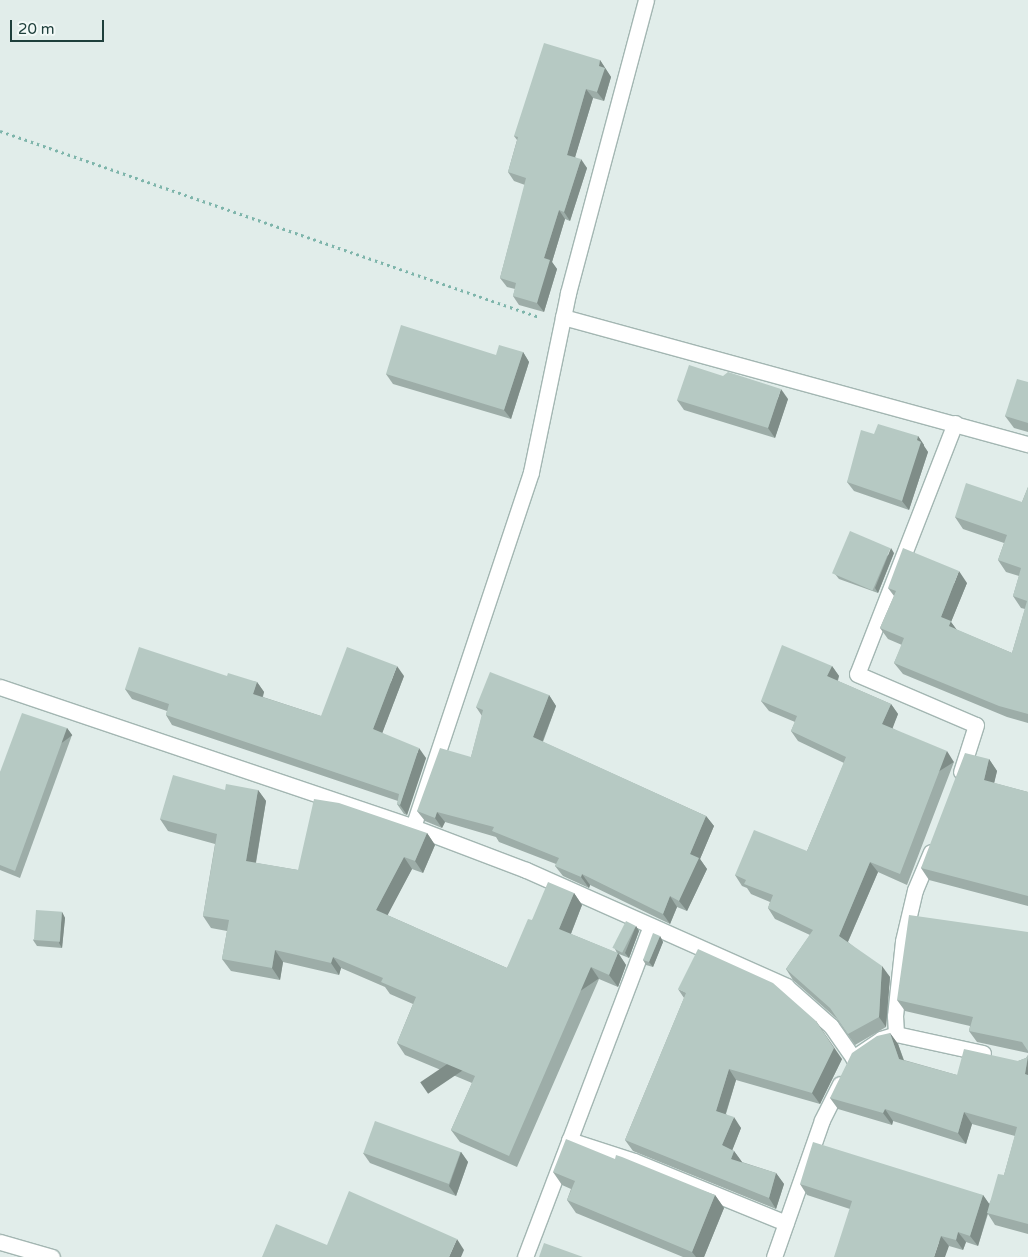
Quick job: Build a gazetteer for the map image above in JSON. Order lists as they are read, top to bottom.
{
  "scale_bar": "20 m"
}
